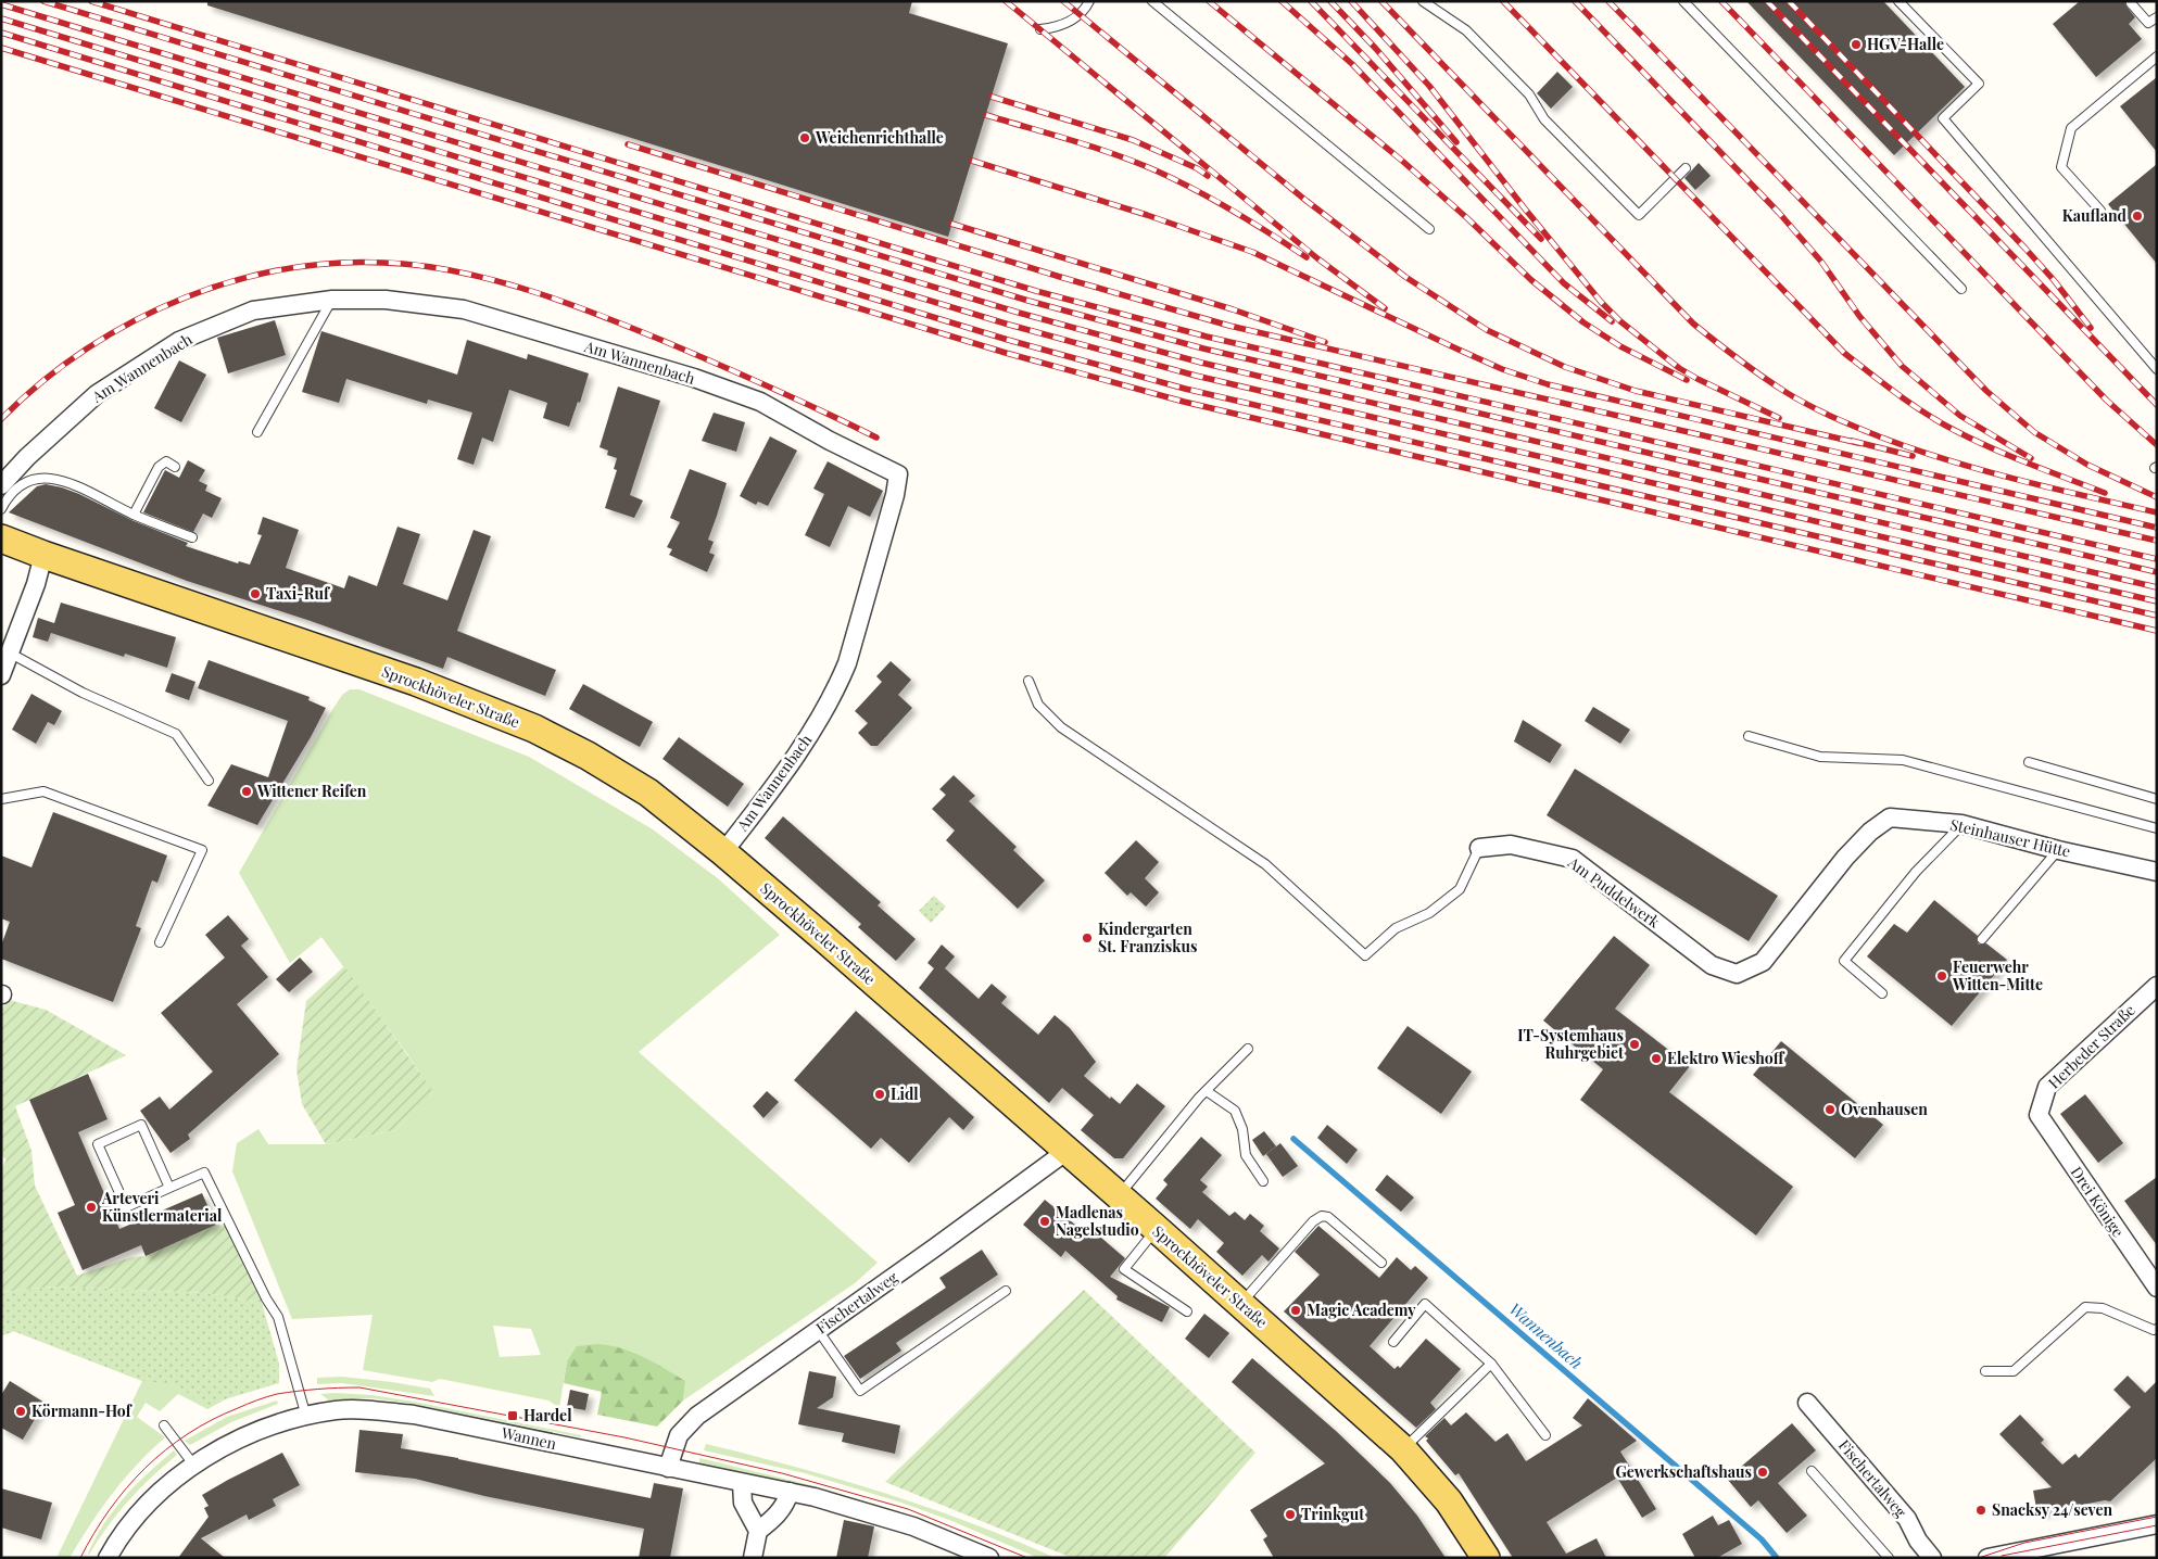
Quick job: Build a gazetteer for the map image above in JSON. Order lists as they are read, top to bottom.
{
  "streets": {
    "main road": ["Sprockhöveler Straße"],
    "street": [
      "Am Wannenbach",
      "Steinhauser Hütte",
      "Am Puddelwerk",
      "Herbeder Straße",
      "Drei Könige",
      "Fischertalweg",
      "Wannen"
    ]
  },
  "crossings": [
    ["Am Wannenbach", "Sprockhöveler Straße"],
    ["Sprockhöveler Straße", "Fischertalweg"],
    ["Steinhauser Hütte", "Am Puddelwerk"],
    ["Herbeder Straße", "Drei Könige"],
    ["Fischertalweg", "Wannen"]
  ],
  "water": ["Wannenbach"],
  "places": {
    "other": [
      "HGV-Halle",
      "Weichenrichthalle",
      "Kaufland",
      "Taxi-Ruf",
      "Wittener Reifen",
      "Kindergarten St. Franziskus",
      "Feuerwehr Witten-Mitte",
      "IT-Systemhaus Ruhrgebiet",
      "Elektro Wieshoff",
      "Lidl",
      "Ovenhausen",
      "Arteveri Künstlermaterial",
      "Madlenas Nagelstudio",
      "Magic Academy",
      "Körmann-Hof",
      "Gewerkschaftshaus",
      "Snacksy 24/seven",
      "Trinkgut"
    ],
    "transit": ["Hardel"]
  }
}
